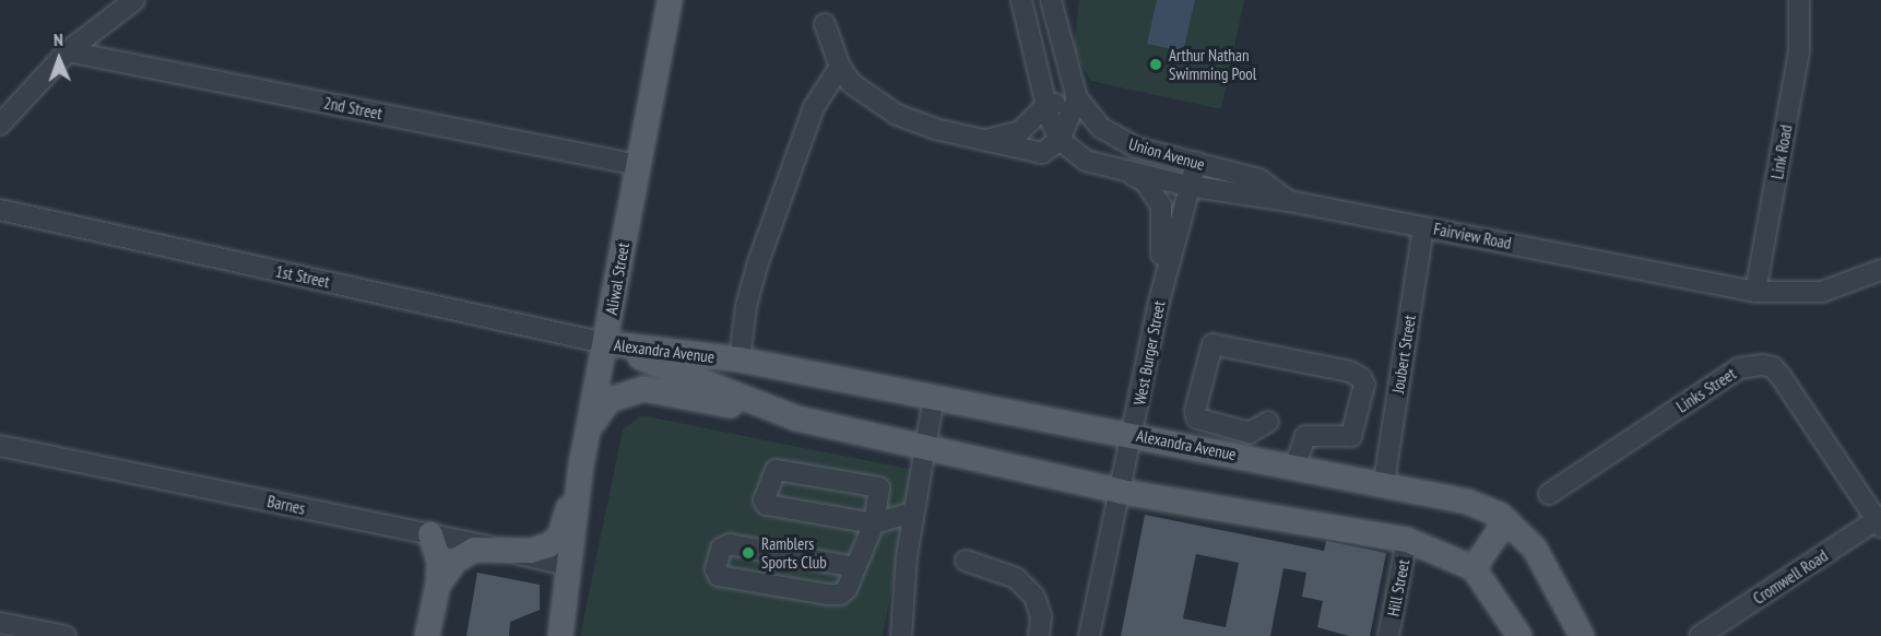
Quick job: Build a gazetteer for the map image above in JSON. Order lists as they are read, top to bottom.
{
  "streets": {
    "main road": ["Aliwal Street", "Alexandra Avenue"],
    "street": [
      "2nd Street",
      "Link Road",
      "Union Avenue",
      "Fairview Road",
      "1st Street",
      "West Burger Street",
      "Joubert Street",
      "Links Street",
      "Barnes",
      "Cromwell Road",
      "Hill Street"
    ]
  },
  "crossings": [
    ["2nd Street", "Aliwal Street"],
    ["Link Road", "Fairview Road"],
    ["Union Avenue", "Fairview Road"],
    ["Union Avenue", "West Burger Street"],
    ["Fairview Road", "West Burger Street"],
    ["Fairview Road", "Joubert Street"],
    ["1st Street", "Aliwal Street"],
    ["1st Street", "Alexandra Avenue"],
    ["Aliwal Street", "Alexandra Avenue"],
    ["Aliwal Street", "Barnes"],
    ["Alexandra Avenue", "West Burger Street"],
    ["Alexandra Avenue", "Joubert Street"],
    ["Alexandra Avenue", "Hill Street"],
    ["Links Street", "Cromwell Road"]
  ],
  "places": ["Arthur Nathan Swimming Pool", "Ramblers Sports Club"],
  "north": "top"
}
